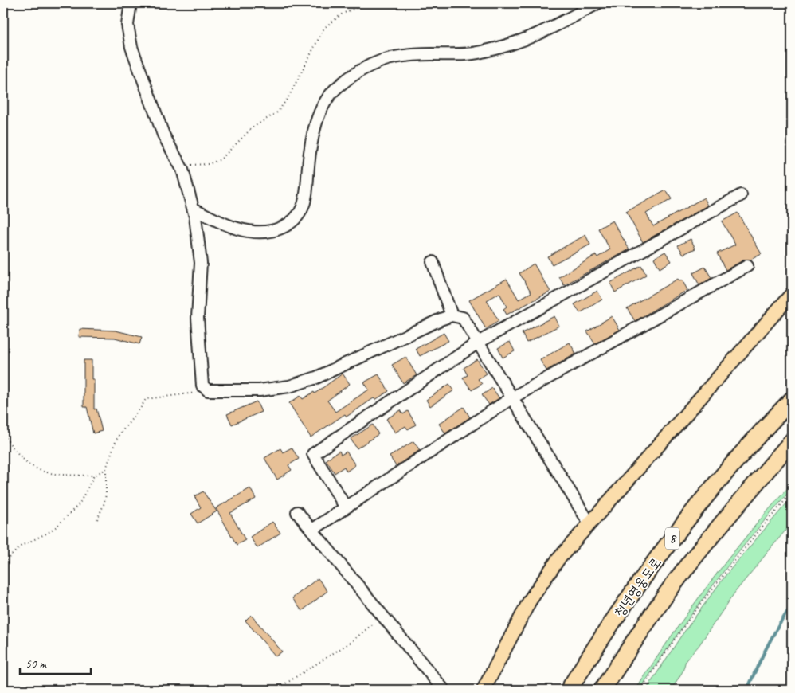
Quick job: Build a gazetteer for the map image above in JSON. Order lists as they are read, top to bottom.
{
  "streets": {
    "highway": ["8", "청년영웅도로"]
  },
  "scale_bar": "50 m"
}
